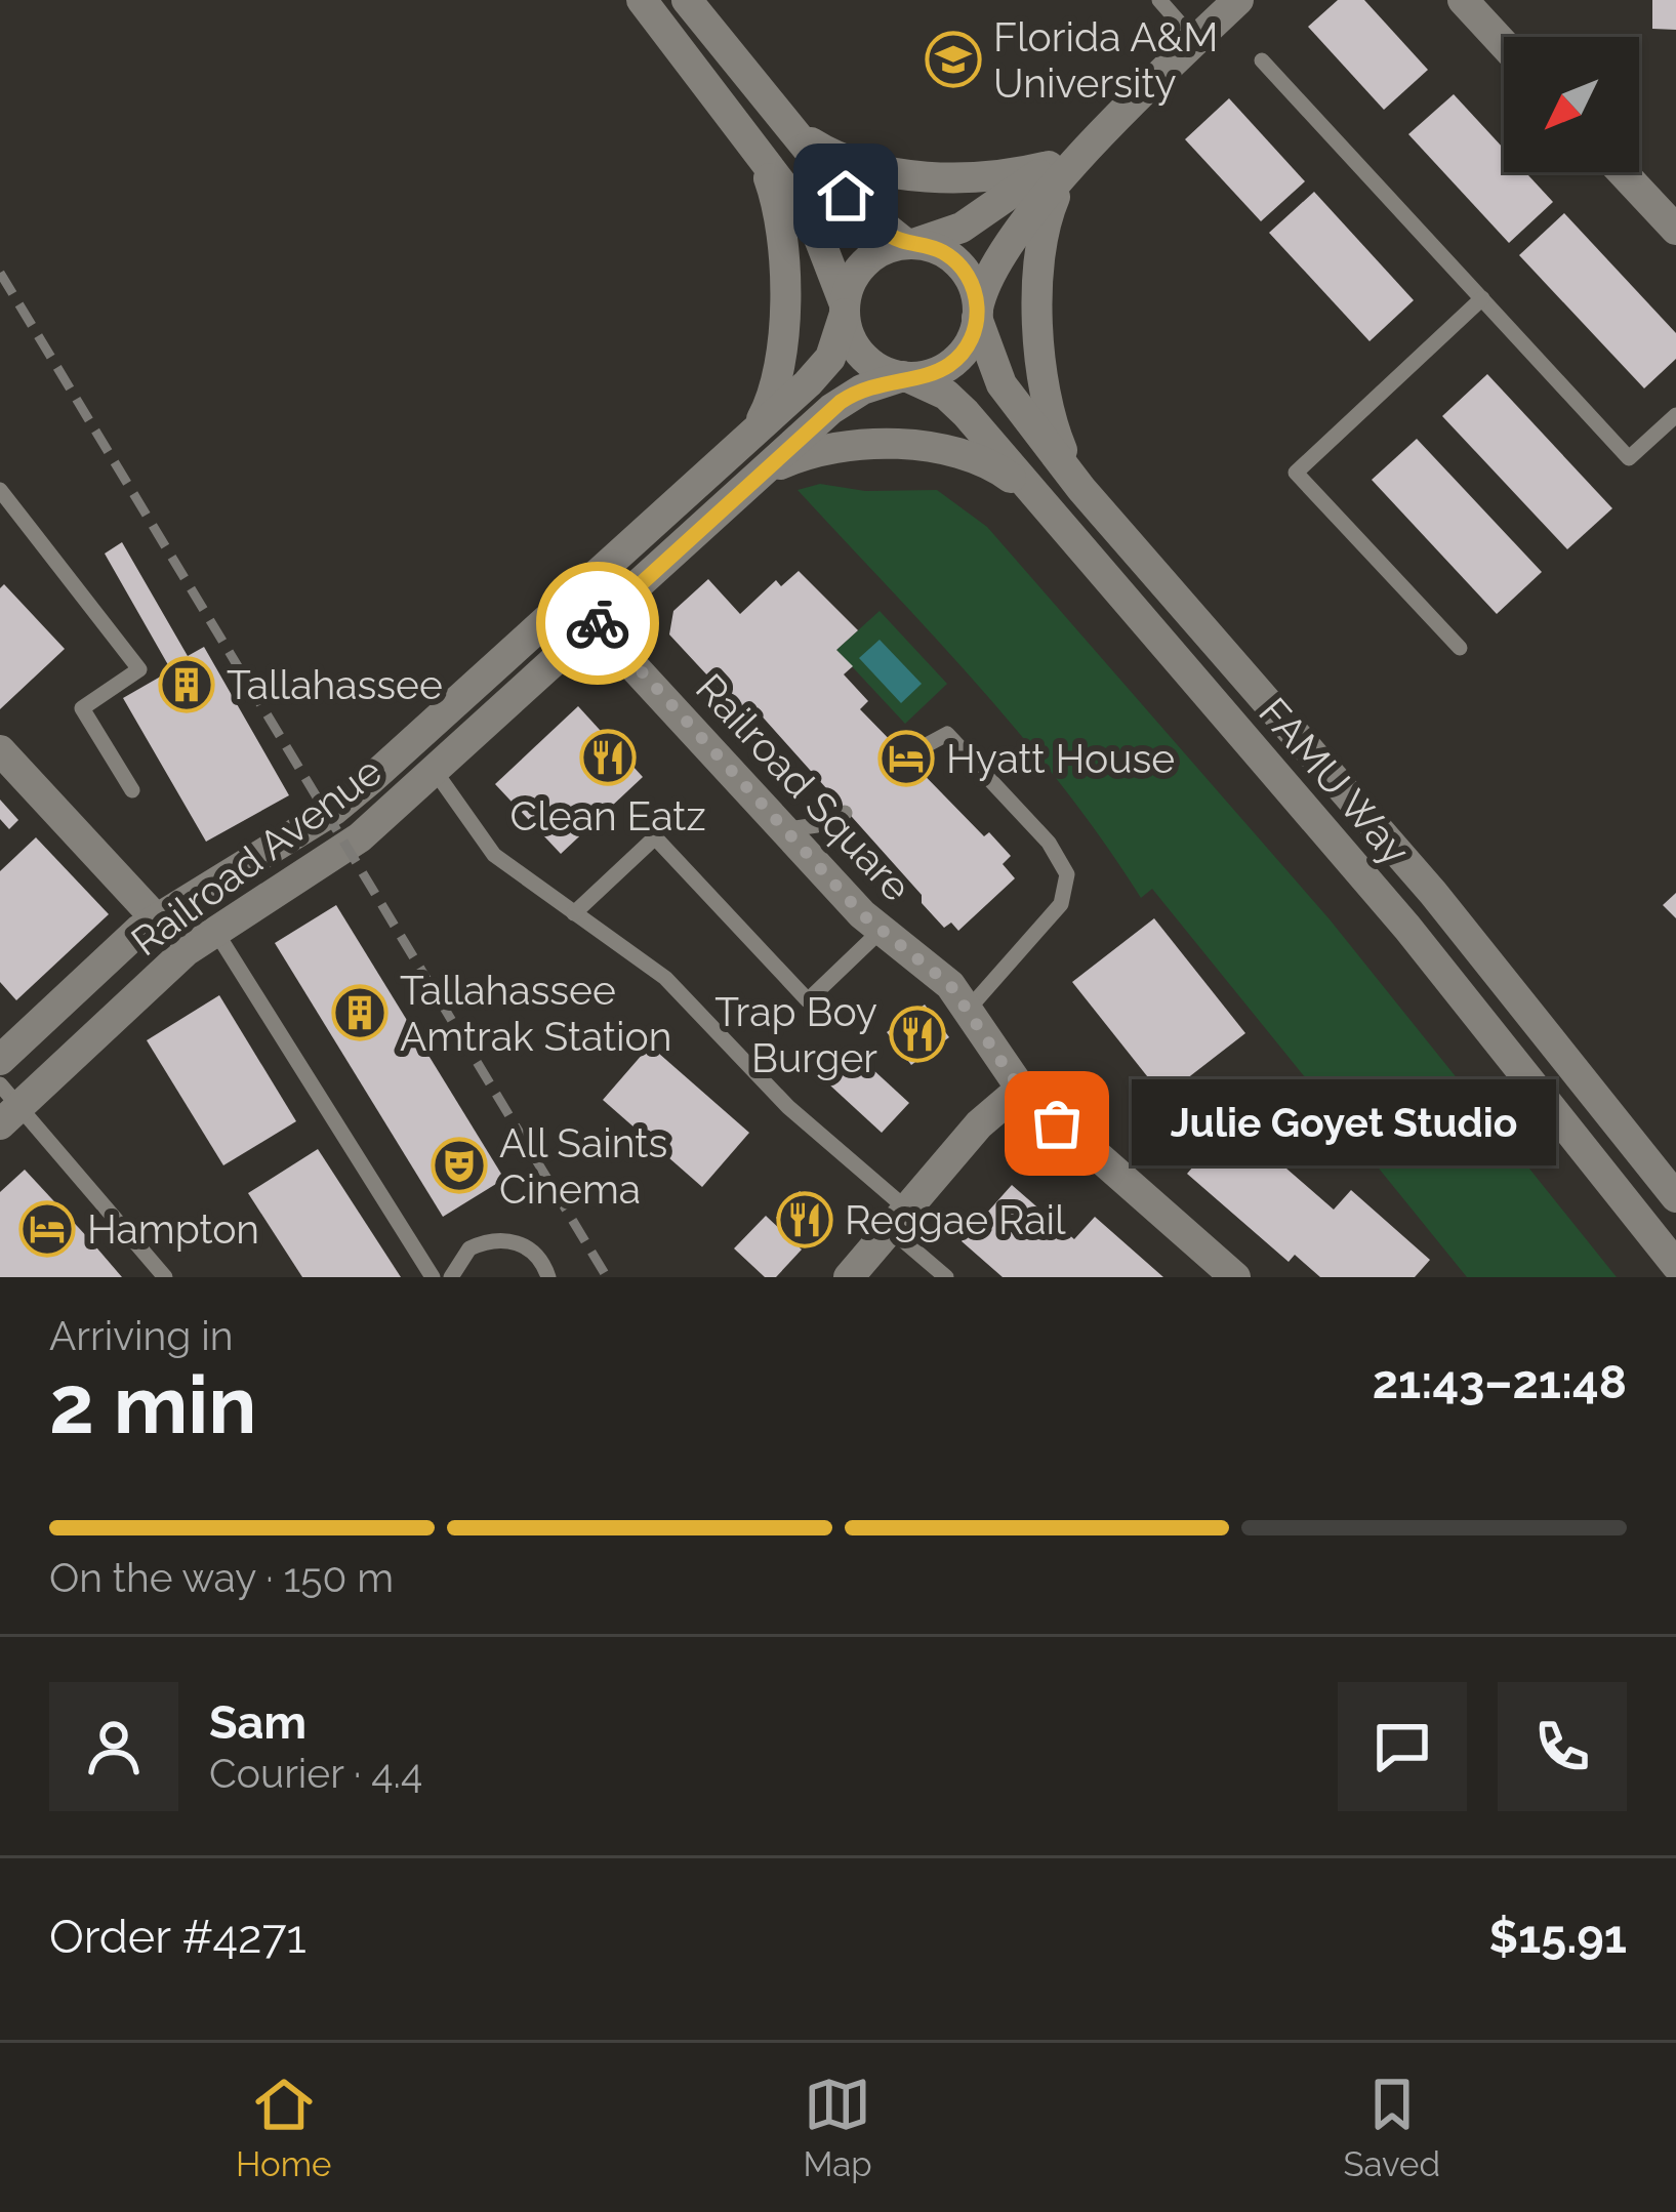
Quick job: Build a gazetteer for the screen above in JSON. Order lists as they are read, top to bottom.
{
  "streets": {
    "street": ["FAMU Way", "Railroad Square", "Railroad Avenue"]
  },
  "crossings": [
    ["FAMU Way", "Railroad Avenue"],
    ["Railroad Square", "Railroad Avenue"]
  ],
  "places": {
    "school or university": ["Florida A&M University"],
    "building": ["Tallahassee", "Tallahassee Amtrak Station"],
    "restaurant": ["Clean Eatz", "Trap Boy Burger", "Reggae Rail"],
    "hotel": ["Hyatt House", "Hampton"],
    "other": ["Julie Goyet Studio"],
    "theatre": ["All Saints Cinema"]
  },
  "north": "bottom left",
  "page": {
    "bubble": "Julie Goyet Studio",
    "heading": ["2 min", "Arriving in", "21:43–21:48"],
    "panel": [
      "Sam",
      "Courier · 4.4",
      "Order #4271",
      "$15.91"
    ],
    "bar": "On the way · 150 m",
    "tabs": ["Home", "Map", "Saved"]
  }
}
